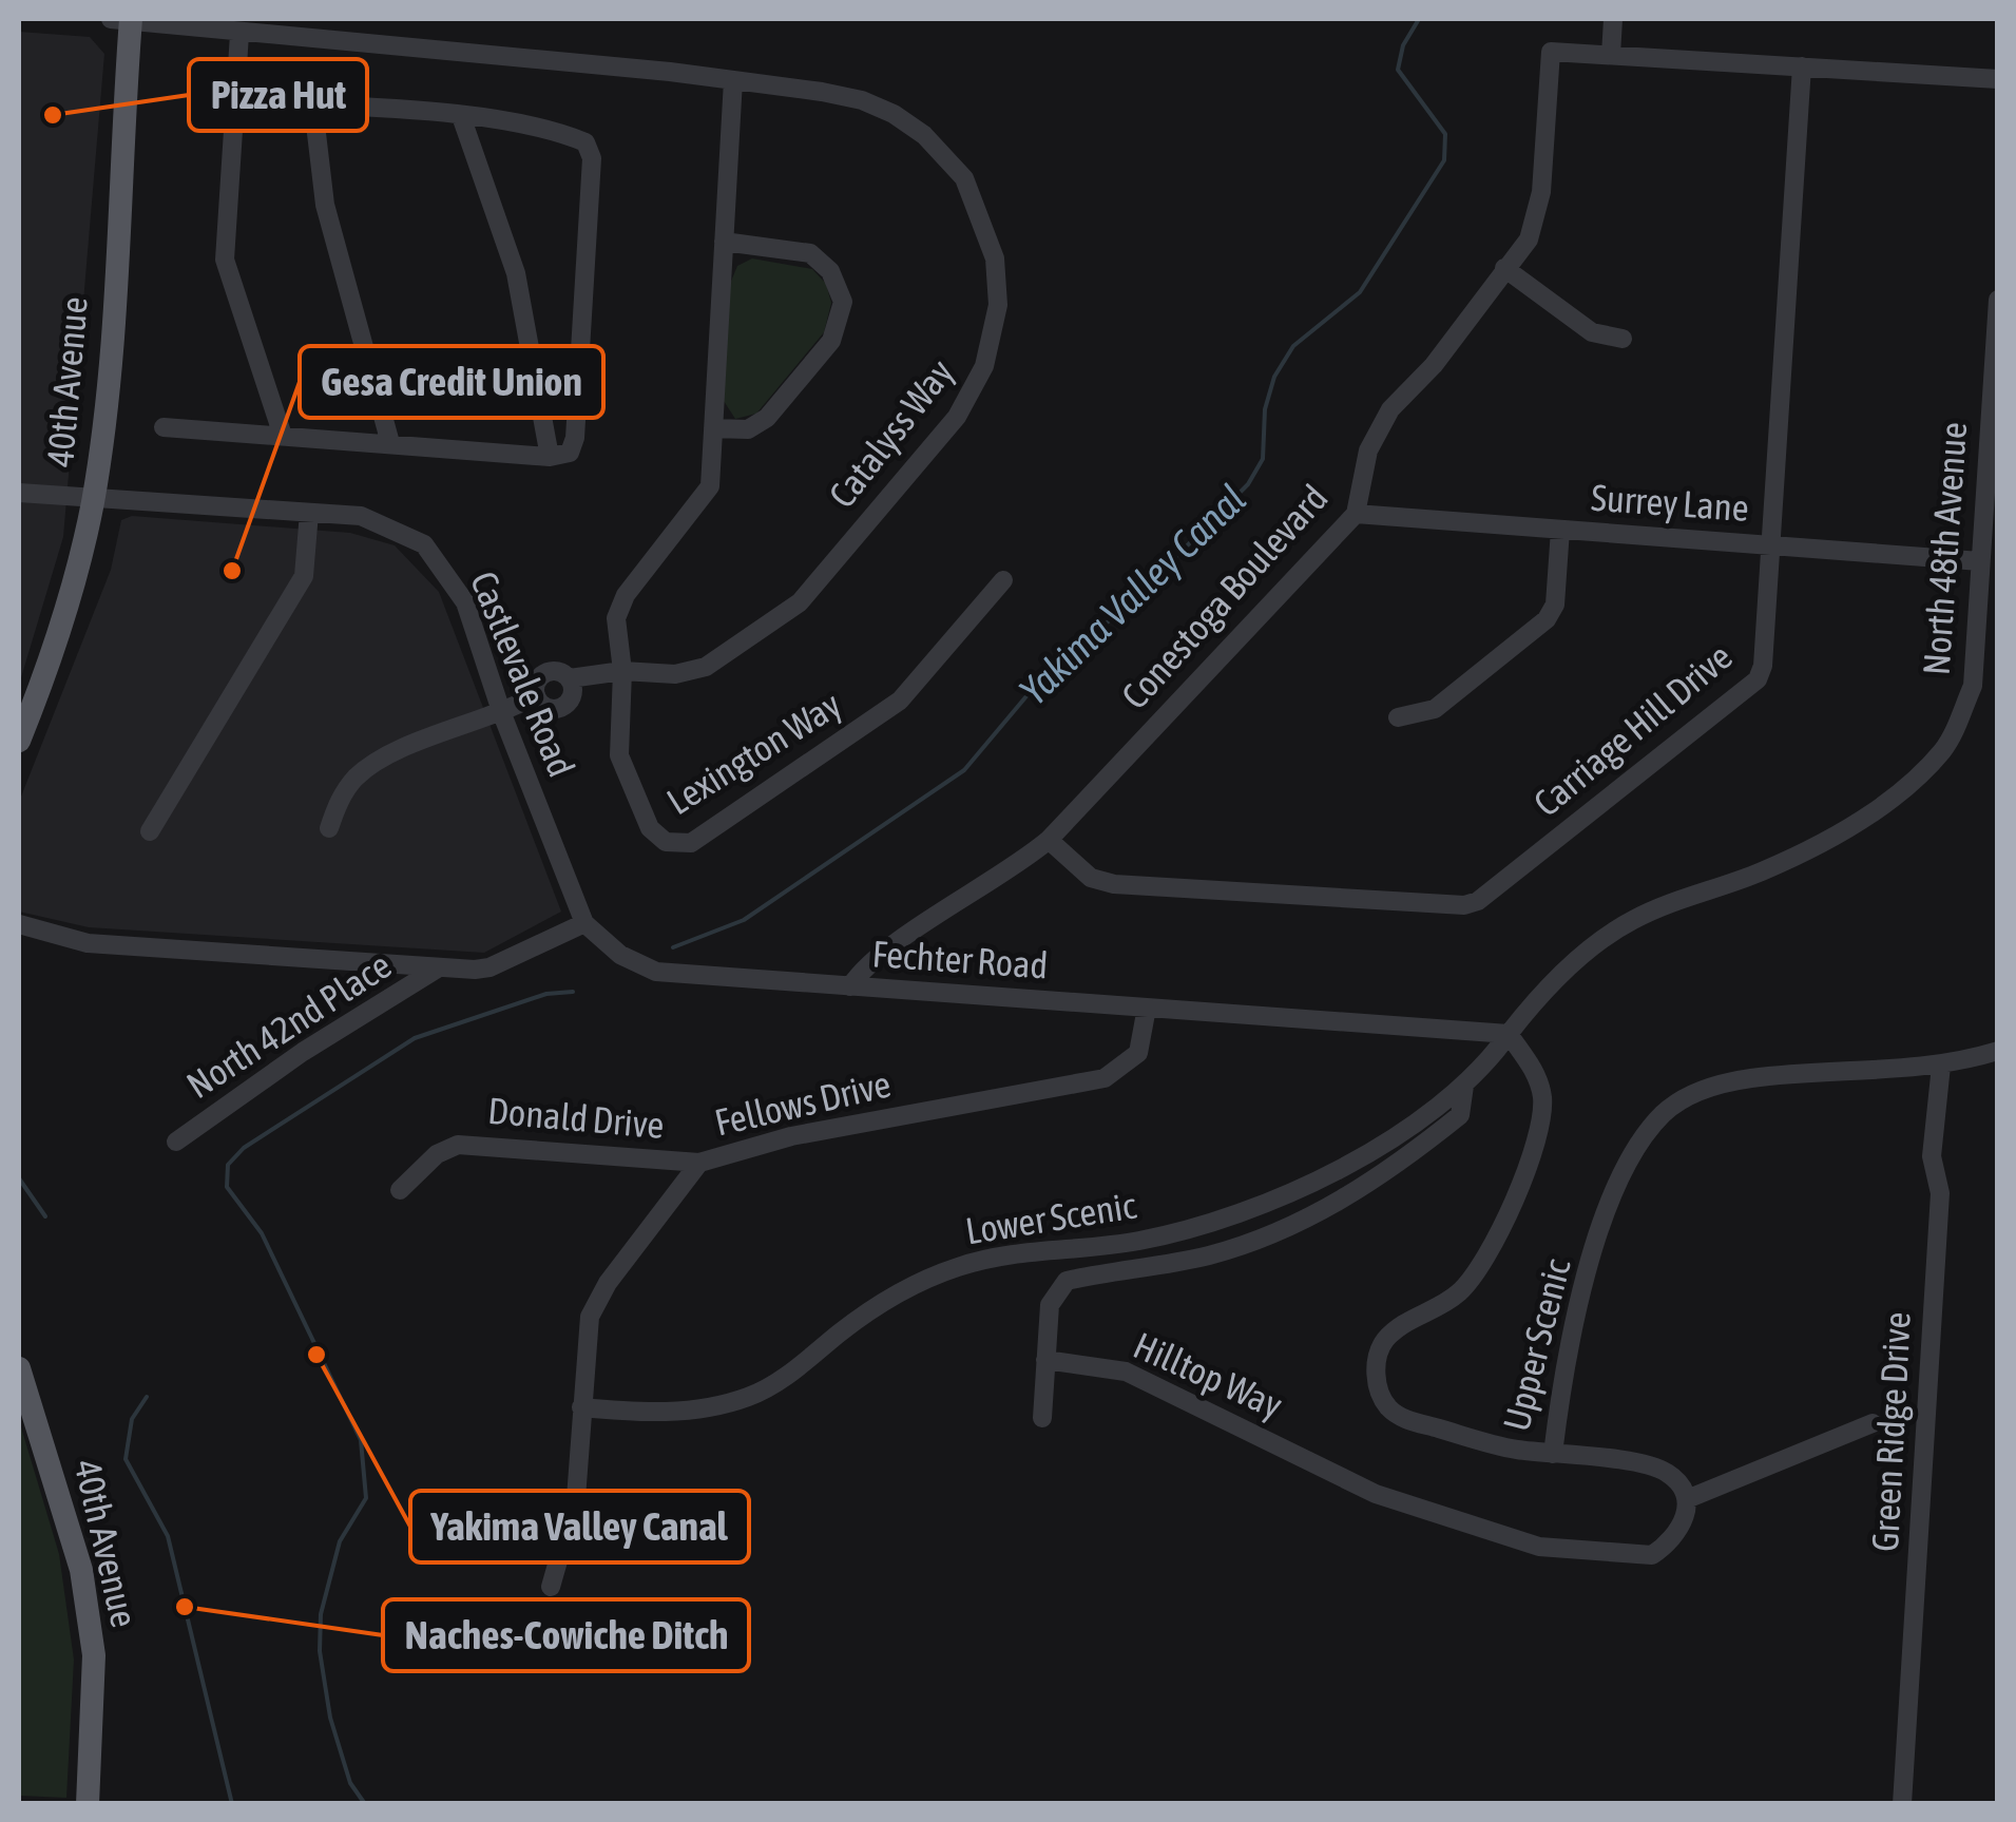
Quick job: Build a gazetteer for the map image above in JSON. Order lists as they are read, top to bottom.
{
  "streets": {
    "main road": ["40th Avenue"],
    "street": [
      "Catalyss Way",
      "Surrey Lane",
      "North 48th Avenue",
      "Conestoga Boulevard",
      "Castlevale Road",
      "Carriage Hill Drive",
      "Lexington Way",
      "Fechter Road",
      "North 42nd Place",
      "Fellows Drive",
      "Donald Drive",
      "Lower Scenic",
      "Upper Scenic",
      "Hilltop Way",
      "Green Ridge Drive"
    ]
  },
  "crossings": [
    ["40th Avenue", "Catalyss Way"],
    ["40th Avenue", "Castlevale Road"],
    ["Catalyss Way", "Castlevale Road"],
    ["Catalyss Way", "Lexington Way"],
    ["Surrey Lane", "North 48th Avenue"],
    ["Surrey Lane", "Conestoga Boulevard"],
    ["Surrey Lane", "Carriage Hill Drive"],
    ["North 48th Avenue", "Fechter Road"],
    ["North 48th Avenue", "Lower Scenic"],
    ["North 48th Avenue", "Upper Scenic"],
    ["Conestoga Boulevard", "Carriage Hill Drive"],
    ["Conestoga Boulevard", "Fechter Road"],
    ["Castlevale Road", "Fechter Road"],
    ["Fechter Road", "Fellows Drive"],
    ["Fechter Road", "Lower Scenic"],
    ["Fechter Road", "Upper Scenic"],
    ["Fellows Drive", "Donald Drive"],
    ["Fellows Drive", "Lower Scenic"],
    ["Lower Scenic", "Upper Scenic"],
    ["Lower Scenic", "Hilltop Way"],
    ["Upper Scenic", "Green Ridge Drive"]
  ],
  "water": ["Yakima Valley Canal"],
  "places": [
    "Pizza Hut",
    "Gesa Credit Union",
    "Yakima Valley Canal",
    "Naches-Cowiche Ditch"
  ]
}
